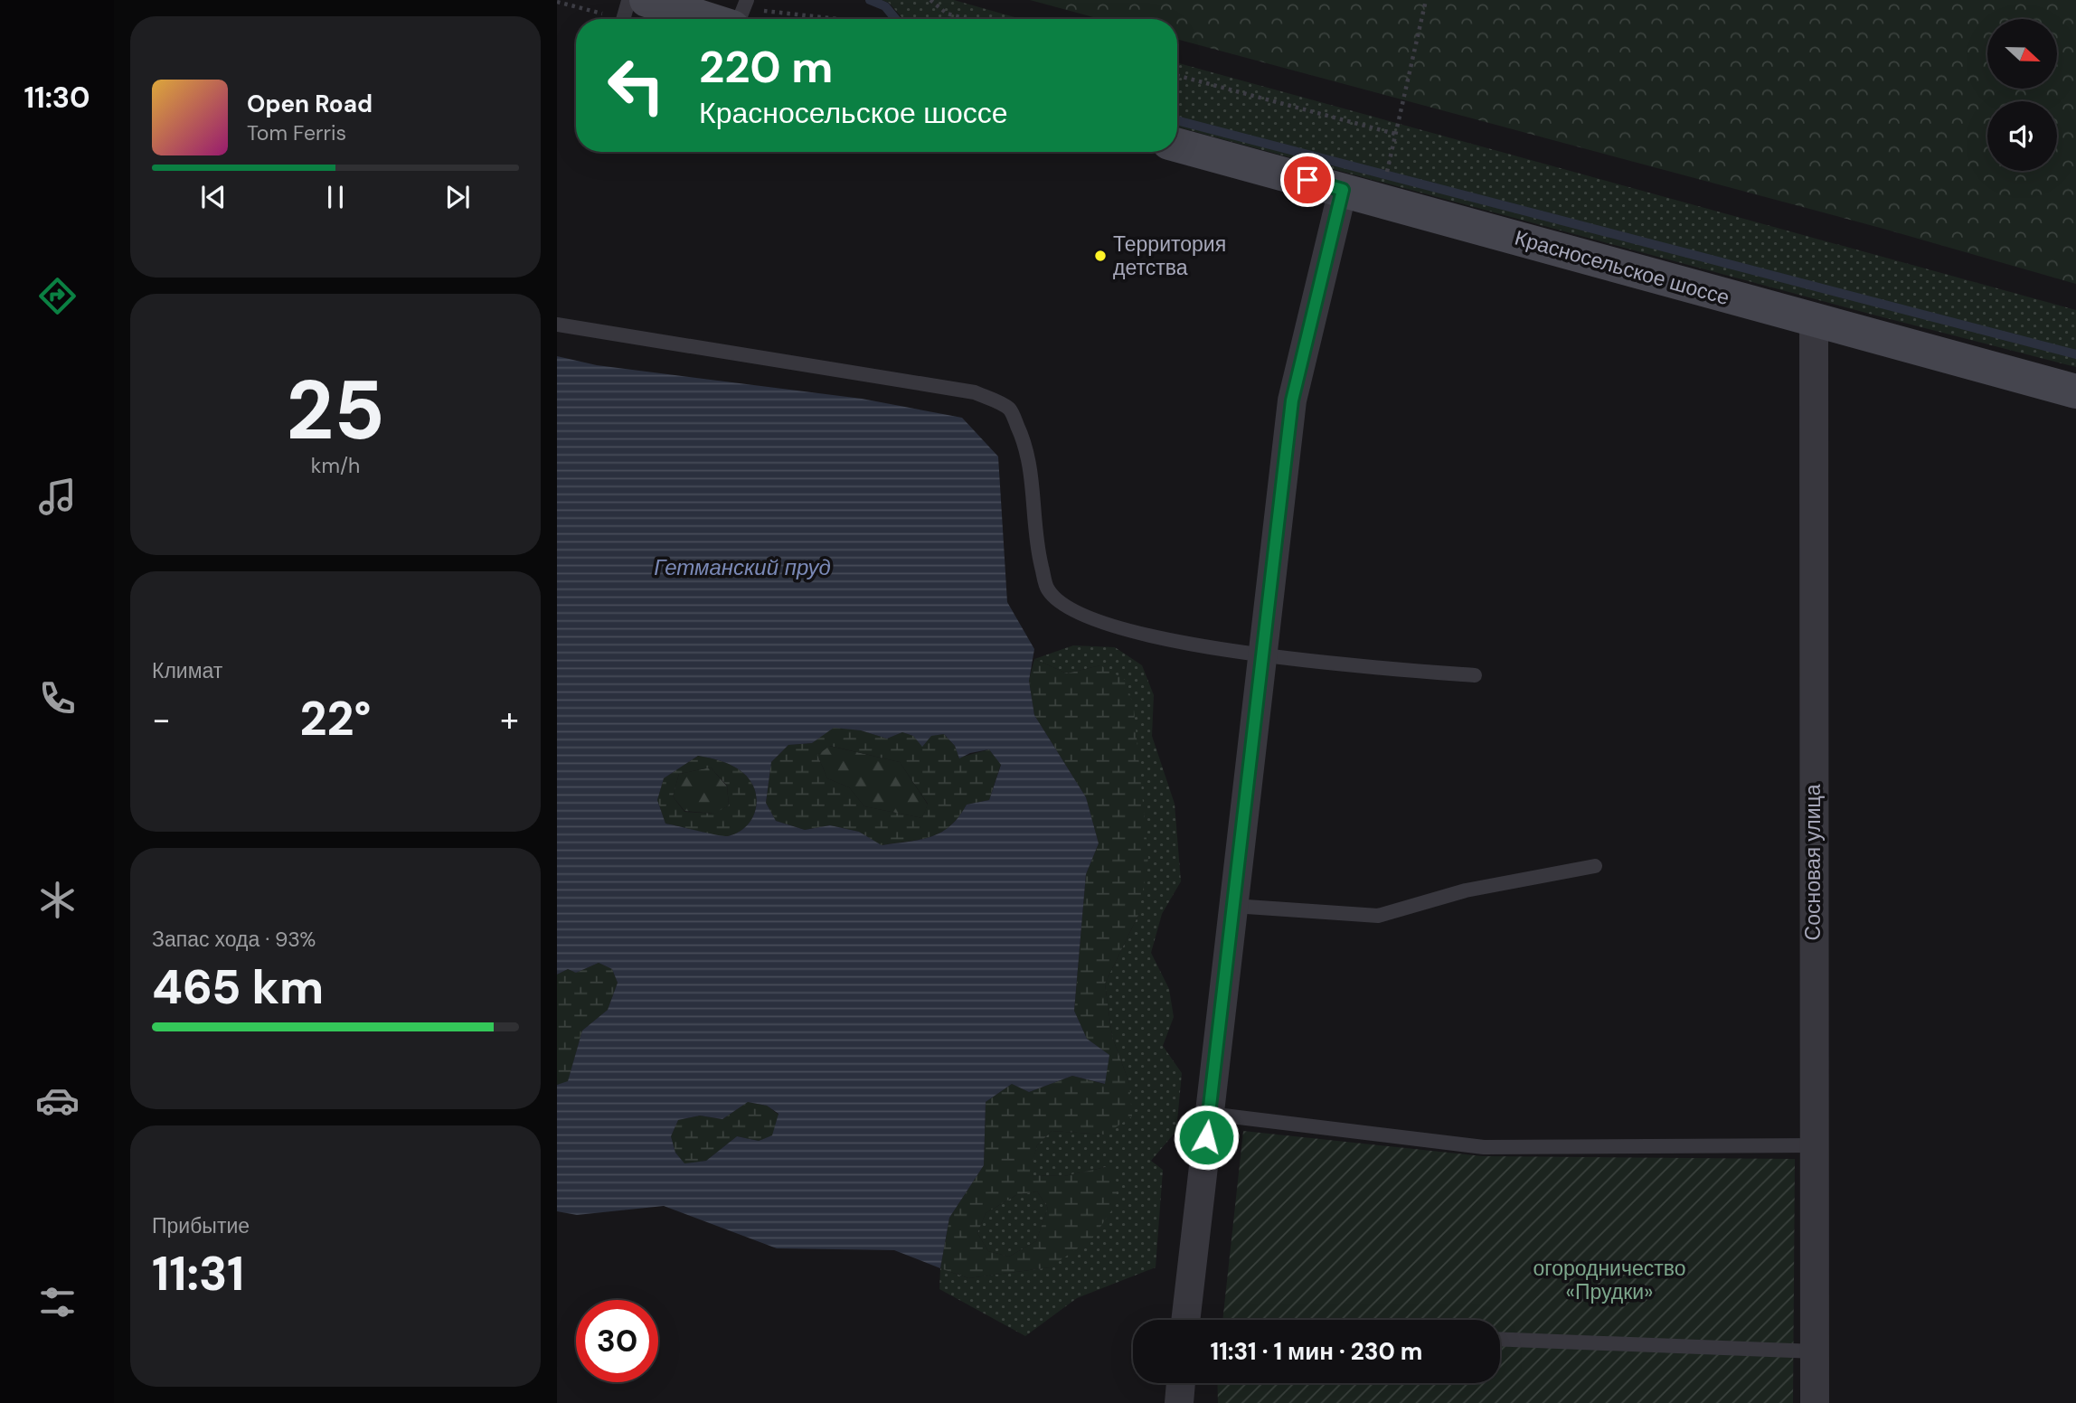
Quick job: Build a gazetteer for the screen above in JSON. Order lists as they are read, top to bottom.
{
  "streets": {
    "main road": ["Красносельское шоссе"],
    "street": ["Сосновая улица"]
  },
  "crossings": [
    ["Красносельское шоссе", "Сосновая улица"]
  ],
  "water": ["Гетманский пруд"],
  "parks": ["огородничество «Прудки»"],
  "places": ["Территория детства"],
  "north": "right",
  "page": {
    "tabs": "11:30",
    "turn": ["220 m", "Красносельское шоссе"],
    "song": ["Open Road", "Tom Ferris"],
    "tile": [
      ["25", "km/h"],
      "Климат",
      ["Запас хода · 93%", "465 km"],
      ["Прибытие", "11:31"]
    ],
    "heat": ["−", "22°", "+"],
    "limit": "30",
    "trip": "11:31 · 1 мин · 230 m"
  }
}
